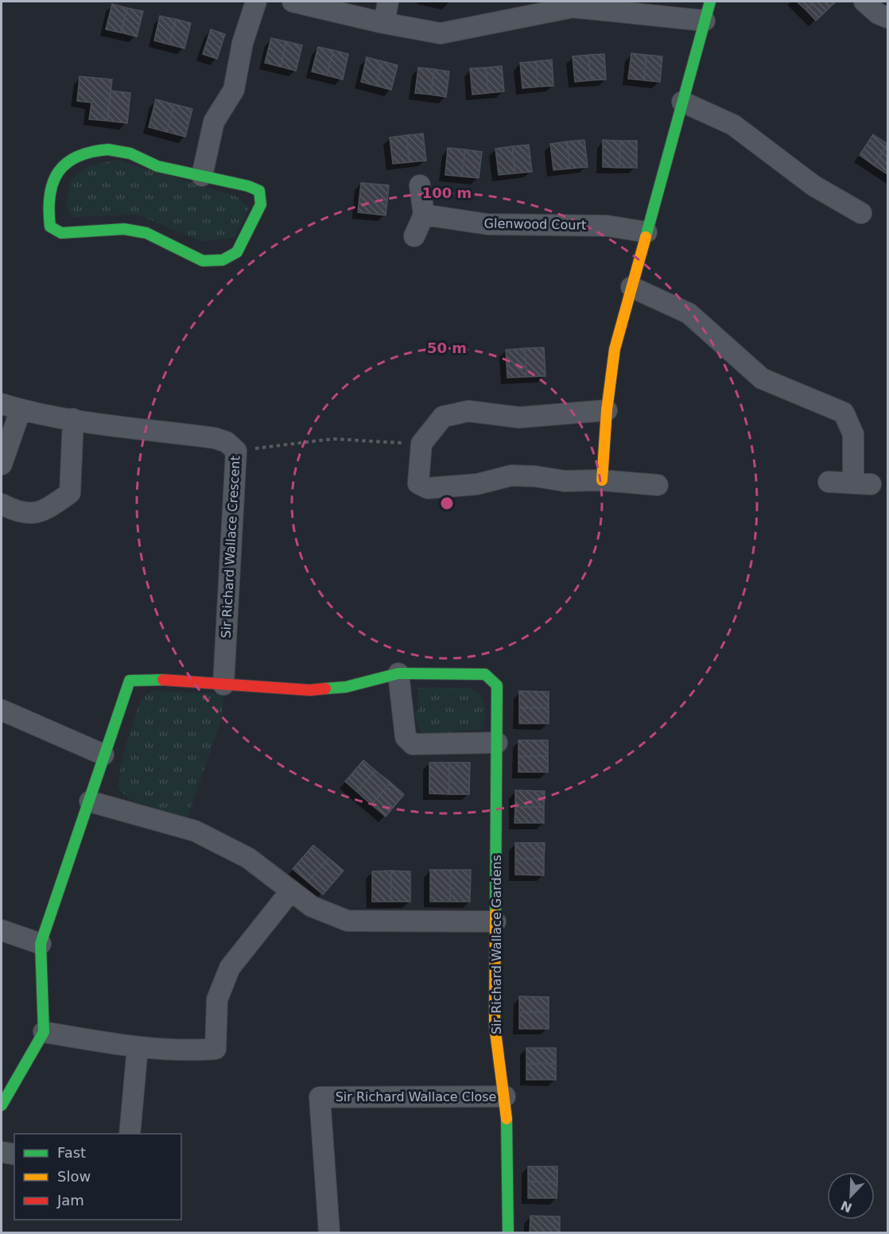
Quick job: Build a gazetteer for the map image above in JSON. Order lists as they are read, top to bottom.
{
  "streets": {
    "street": [
      "Glenwood Court",
      "Sir Richard Wallace Crescent",
      "Sir Richard Wallace Gardens",
      "Sir Richard Wallace Close"
    ]
  },
  "crossings": [
    ["Sir Richard Wallace Crescent", "Sir Richard Wallace Gardens"],
    ["Sir Richard Wallace Gardens", "Sir Richard Wallace Close"]
  ],
  "legend": ["Fast", "Slow", "Jam"],
  "north": "bottom left",
  "rings": ["100 m", "50 m"]
}
